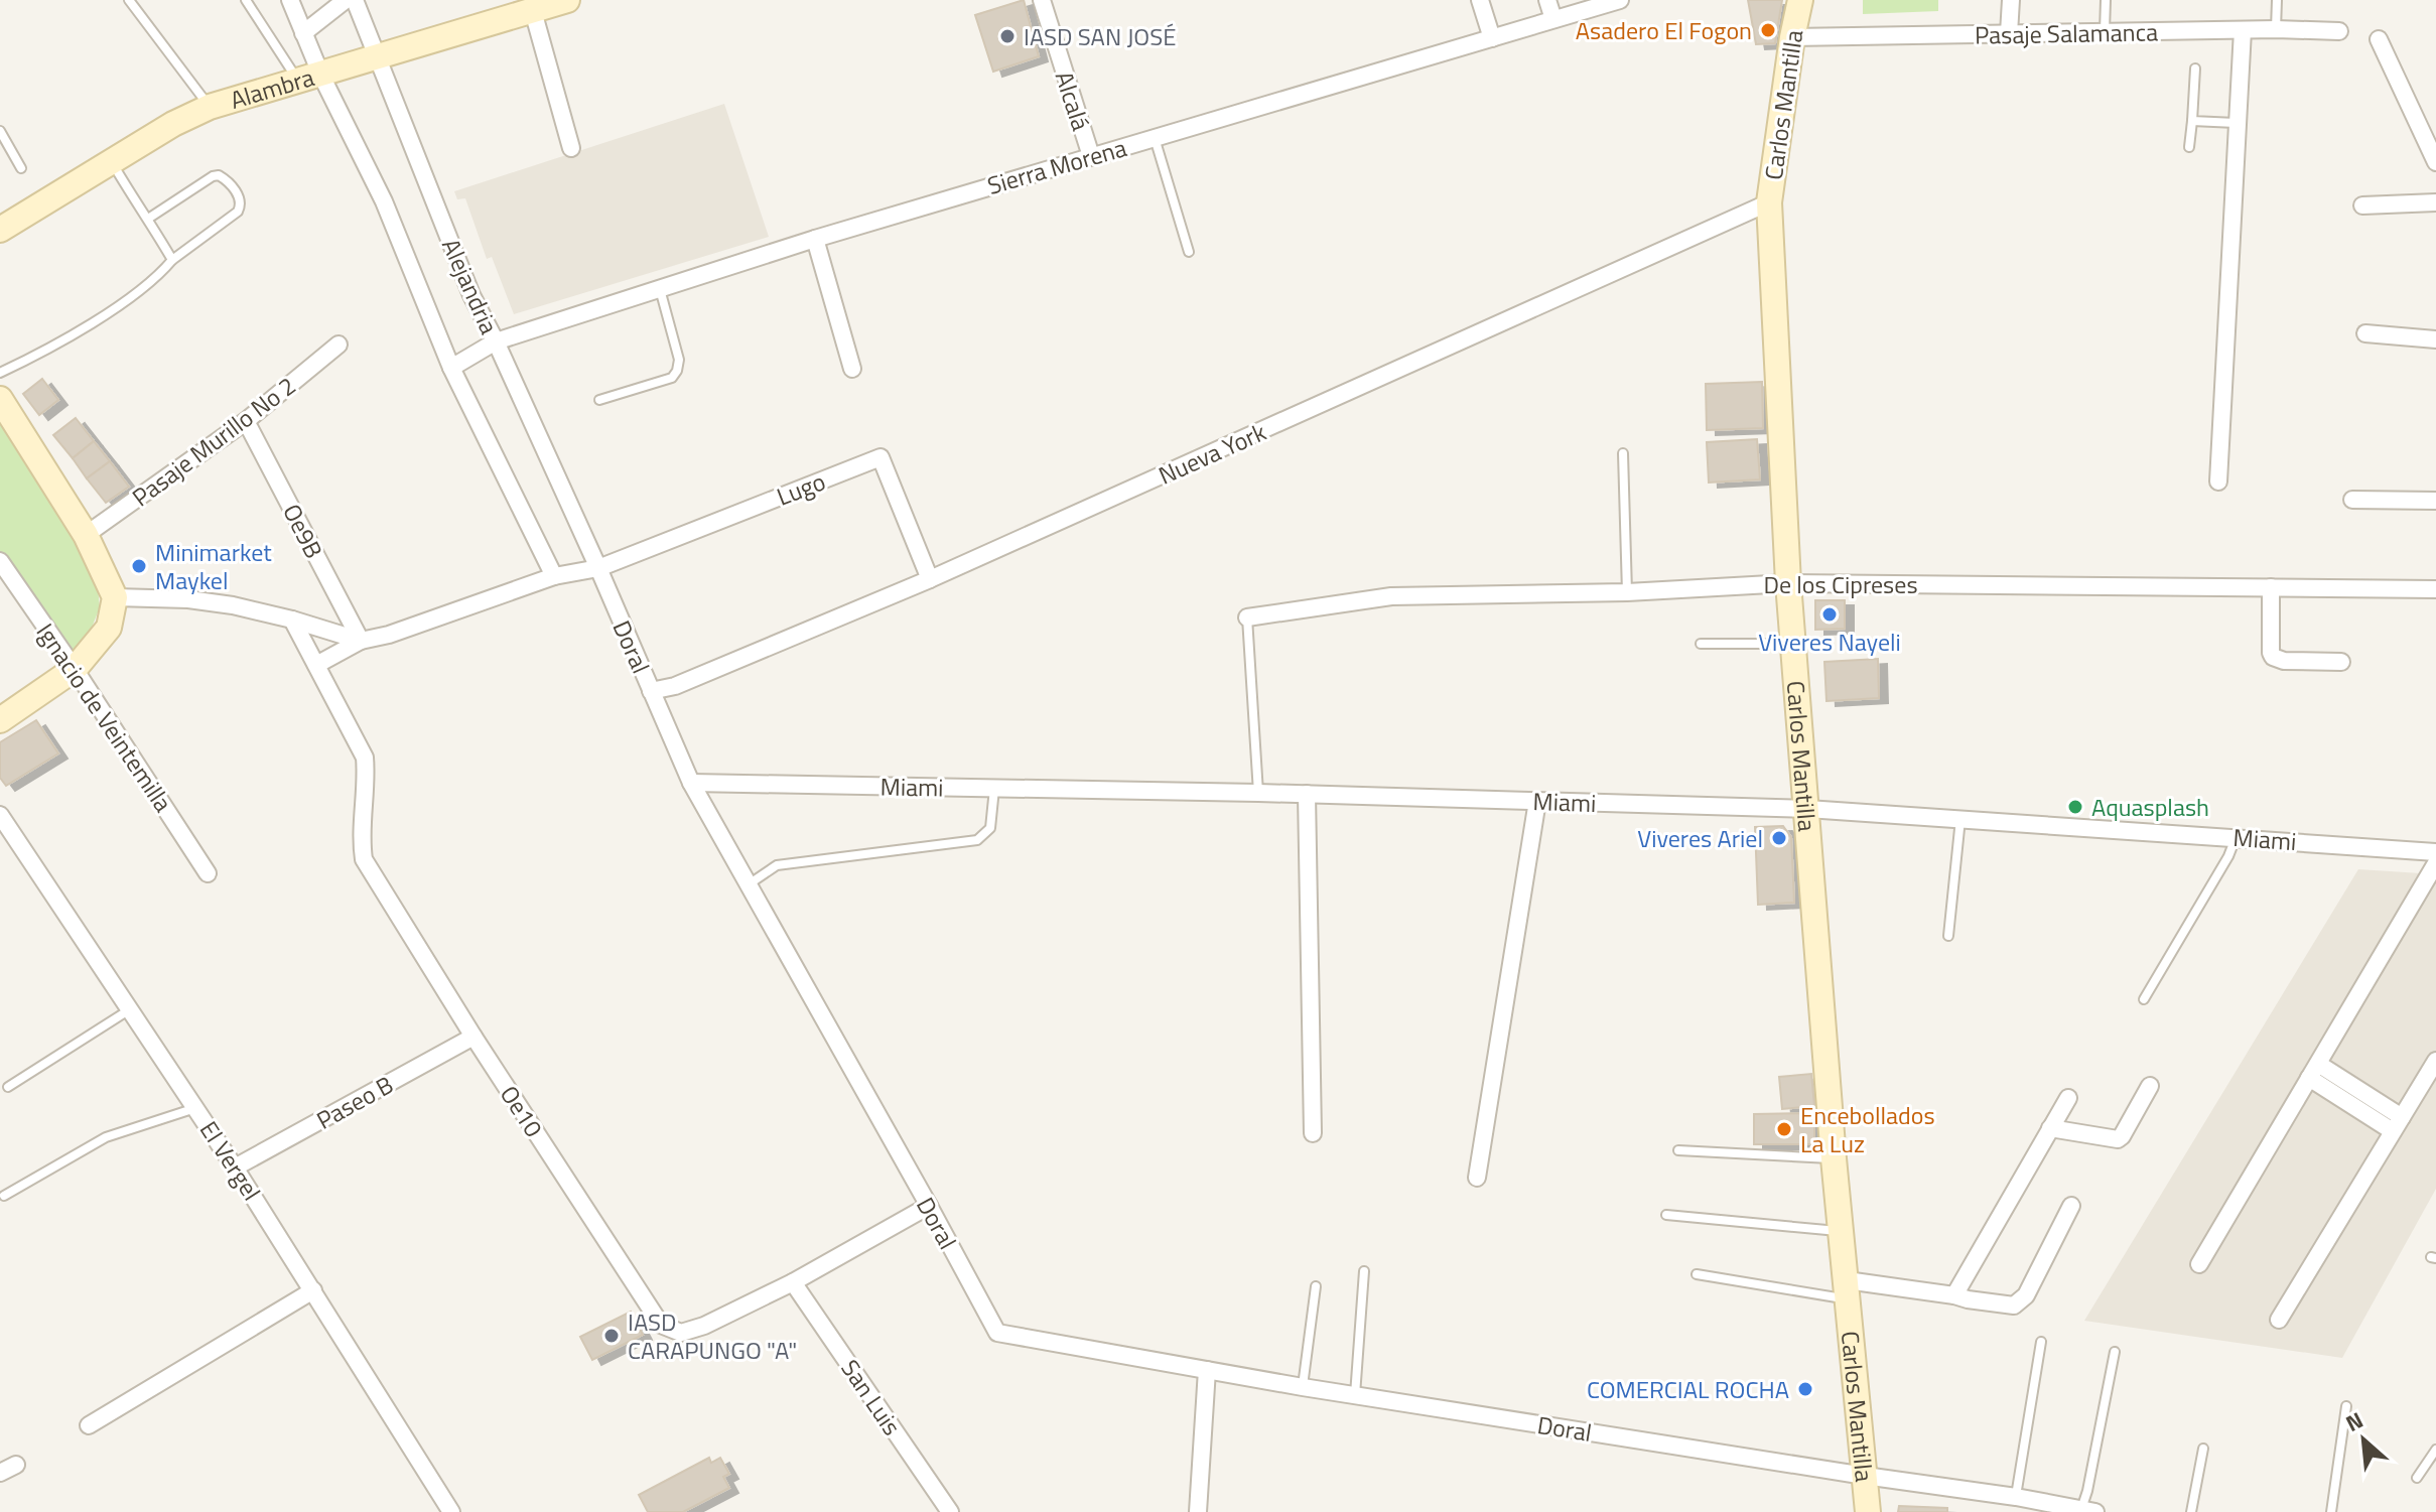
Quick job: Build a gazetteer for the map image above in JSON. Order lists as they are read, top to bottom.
{
  "streets": {
    "street": [
      "Pasaje Salamanca",
      "Alambra",
      "Alcalá",
      "Carlos Mantilla",
      "Sierra Morena",
      "Alejandria",
      "Pasaje Murillo No 2",
      "Nueva York",
      "Lugo",
      "Oe9B",
      "De los Cipreses",
      "Doral",
      "Ignacio de Veintemilla",
      "Miami",
      "Paseo B",
      "Oe10",
      "El Vergel",
      "San Luis"
    ]
  },
  "crossings": [
    ["Pasaje Salamanca", "Carlos Mantilla"],
    ["Alambra", "Alejandria"],
    ["Alcalá", "Sierra Morena"],
    ["Carlos Mantilla", "Nueva York"],
    ["Carlos Mantilla", "De los Cipreses"],
    ["Carlos Mantilla", "Doral"],
    ["Carlos Mantilla", "Miami"],
    ["Sierra Morena", "Alejandria"],
    ["Alejandria", "Lugo"],
    ["Alejandria", "Doral"],
    ["Pasaje Murillo No 2", "Oe9B"],
    ["Nueva York", "Lugo"],
    ["Nueva York", "Doral"],
    ["Lugo", "Doral"],
    ["Doral", "Miami"],
    ["Doral", "Oe10"],
    ["Paseo B", "Oe10"],
    ["Paseo B", "El Vergel"],
    ["Oe10", "San Luis"]
  ],
  "places": [
    "Asadero El Fogon",
    "IASD SAN JOSÉ",
    "Minimarket Maykel",
    "Viveres Nayeli",
    "Aquasplash",
    "Viveres Ariel",
    "Encebollados La Luz",
    "IASD CARAPUNGO \"A\"",
    "COMERCIAL ROCHA"
  ],
  "north": "top left"
}
